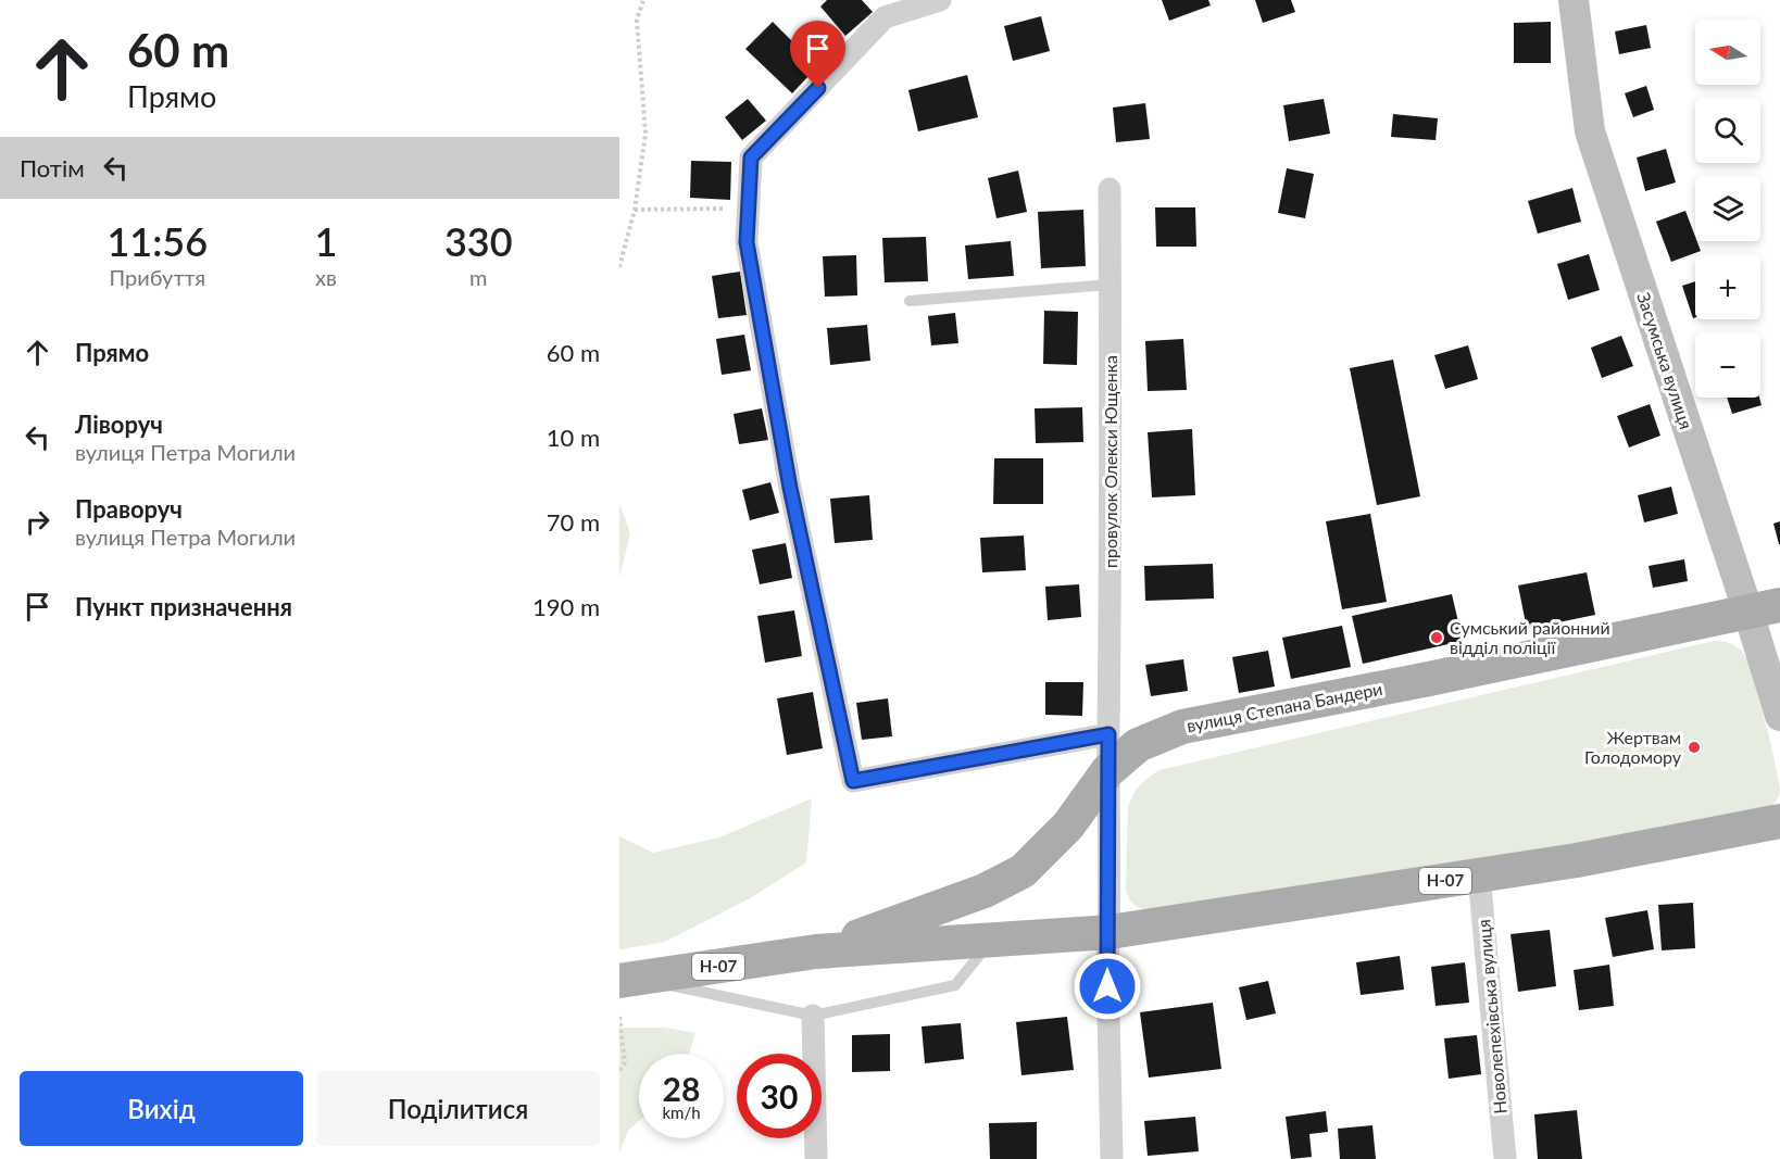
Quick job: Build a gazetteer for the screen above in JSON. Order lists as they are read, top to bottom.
{
  "streets": {
    "main road": ["вулиця Степана Бандери", "Н-07"],
    "street": ["Засумська вулиця", "провулок Олекси Ющенка", "Новолепехівська вулиця"]
  },
  "crossings": [
    ["Засумська вулиця", "вулиця Степана Бандери"],
    ["провулок Олекси Ющенка", "вулиця Степана Бандери"],
    ["вулиця Степана Бандери", "Новолепехівська вулиця"]
  ],
  "places": ["Сумський районний відділ поліції", "Жертвам Голодомору"],
  "north": "left",
  "page": {
    "turn": ["60 m", "Прямо"],
    "map_buttons": ["+", "−"],
    "then": "Потім",
    "eta": [
      "11:56",
      "Прибуття",
      "1",
      "хв",
      "330",
      "m"
    ],
    "list": [
      {
        "name": "Прямо",
        "value": "60 m"
      },
      {
        "name": "Ліворуч",
        "note": "вулиця Петра Могили",
        "value": "10 m"
      },
      {
        "name": "Праворуч",
        "note": "вулиця Петра Могили",
        "value": "70 m"
      },
      {
        "name": "Пункт призначення",
        "value": "190 m"
      }
    ],
    "speed": "28 km/h",
    "limit": "30",
    "buttons": ["Вихід", "Поділитися"]
  }
}
